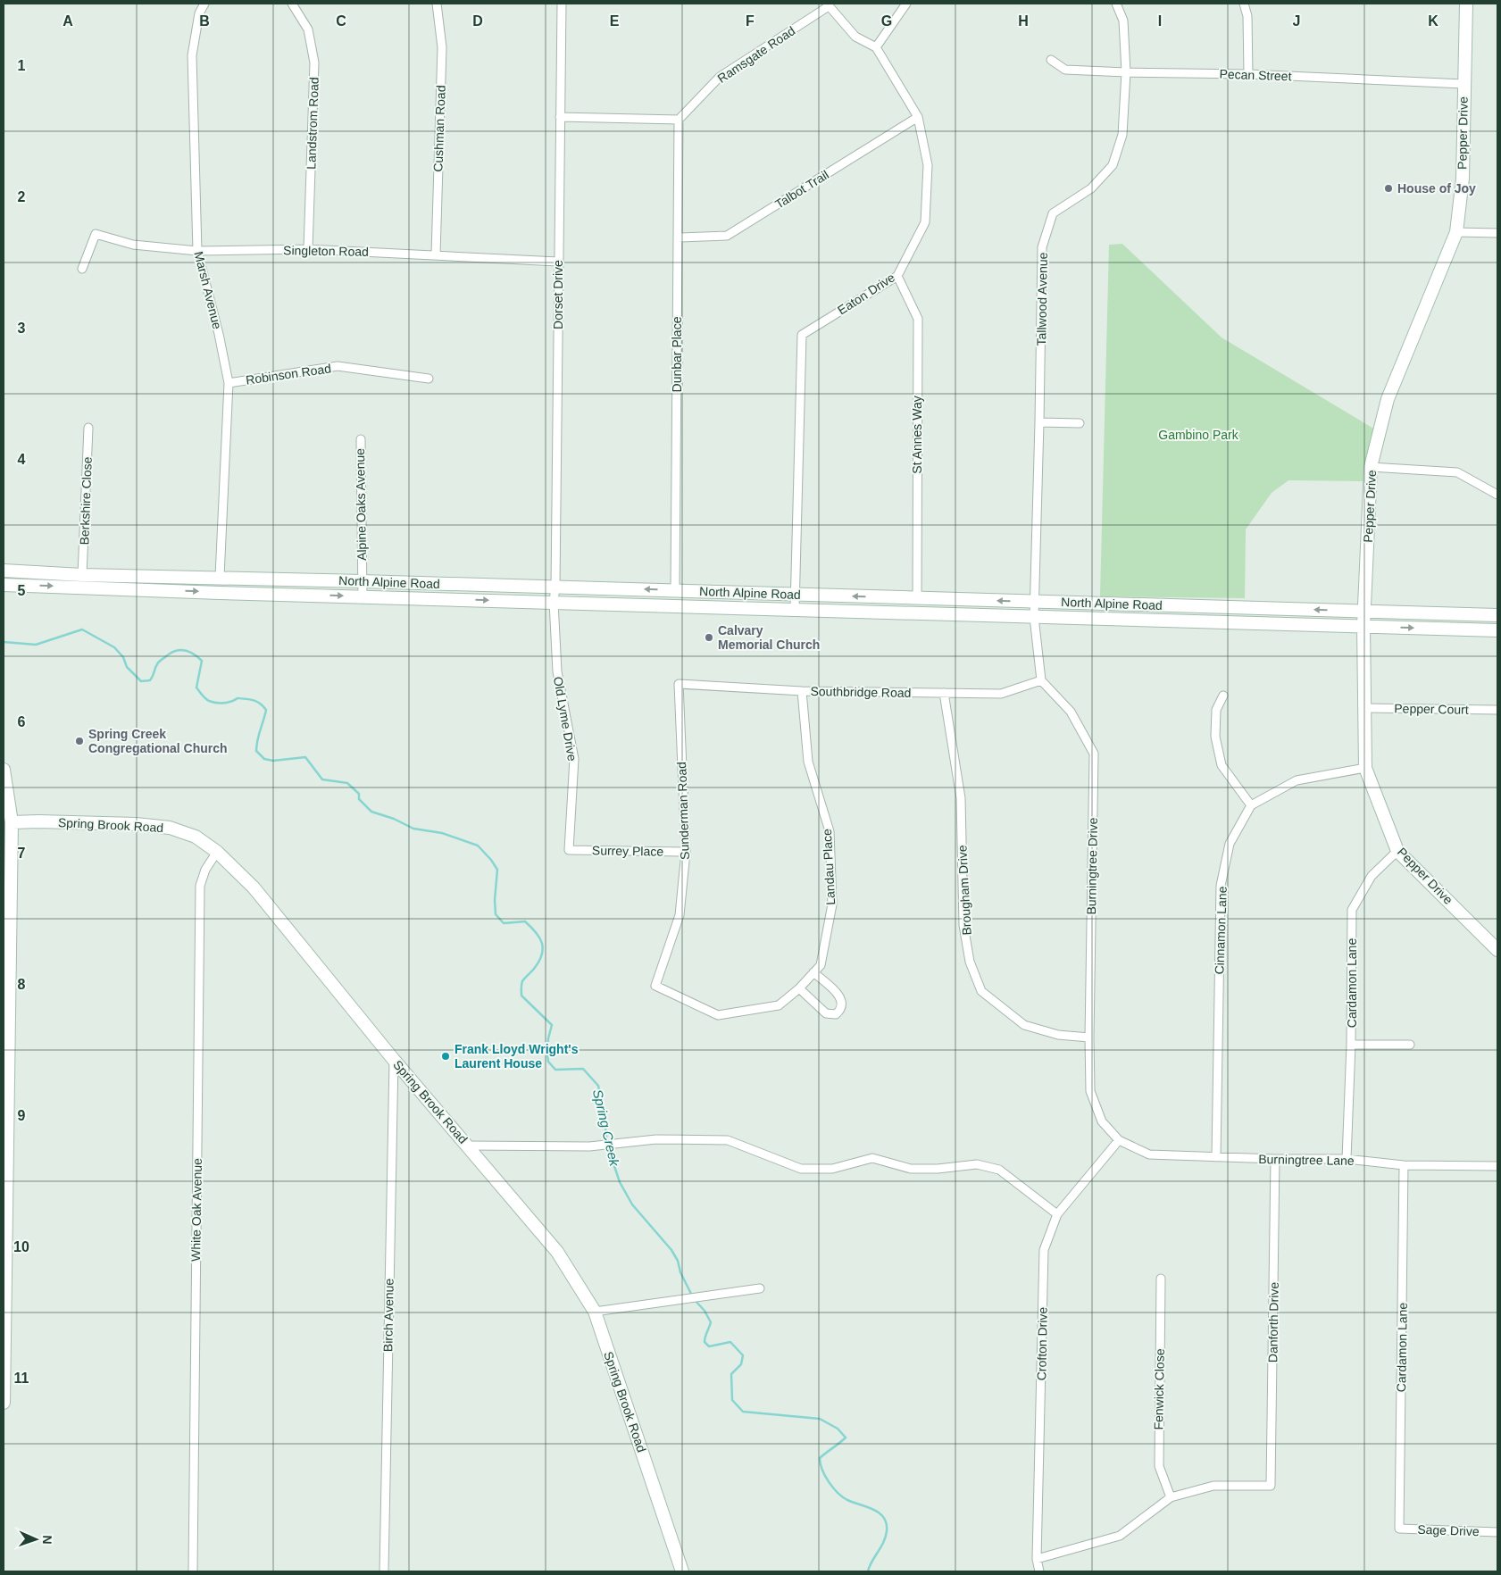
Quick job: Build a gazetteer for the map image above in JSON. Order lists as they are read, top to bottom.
{
  "streets": {
    "main road": ["Pepper Drive", "North Alpine Road", "Spring Brook Road"],
    "street": [
      "Ramsgate Road",
      "Pecan Street",
      "Landstrom Road",
      "Cushman Road",
      "Talbot Trail",
      "Singleton Road",
      "Marsh Avenue",
      "Eaton Drive",
      "Dorset Drive",
      "Tallwood Avenue",
      "Dunbar Place",
      "Robinson Road",
      "St Annes Way",
      "Berkshire Close",
      "Alpine Oaks Avenue",
      "Southbridge Road",
      "Pepper Court",
      "Old Lyme Drive",
      "Sunderman Road",
      "Surrey Place",
      "Burningtree Drive",
      "Landau Place",
      "Brougham Drive",
      "Cinnamon Lane",
      "Cardamon Lane",
      "Burningtree Lane",
      "White Oak Avenue",
      "Birch Avenue",
      "Danforth Drive",
      "Crofton Drive",
      "Fenwick Close",
      "Sage Drive"
    ]
  },
  "crossings": [
    ["Ramsgate Road", "Dunbar Place"],
    ["Pecan Street", "Pepper Drive"],
    ["Pecan Street", "Tallwood Avenue"],
    ["Landstrom Road", "Singleton Road"],
    ["Cushman Road", "Singleton Road"],
    ["Pepper Drive", "North Alpine Road"],
    ["Pepper Drive", "Pepper Court"],
    ["Pepper Drive", "Cardamon Lane"],
    ["Talbot Trail", "Eaton Drive"],
    ["Talbot Trail", "Dunbar Place"],
    ["Singleton Road", "Marsh Avenue"],
    ["Singleton Road", "Dorset Drive"],
    ["Marsh Avenue", "Robinson Road"],
    ["Marsh Avenue", "North Alpine Road"],
    ["Eaton Drive", "St Annes Way"],
    ["Eaton Drive", "North Alpine Road"],
    ["Dorset Drive", "North Alpine Road"],
    ["Dorset Drive", "Old Lyme Drive"],
    ["Tallwood Avenue", "North Alpine Road"],
    ["Dunbar Place", "North Alpine Road"],
    ["St Annes Way", "North Alpine Road"],
    ["Berkshire Close", "North Alpine Road"],
    ["Alpine Oaks Avenue", "North Alpine Road"],
    ["North Alpine Road", "Old Lyme Drive"],
    ["Southbridge Road", "Sunderman Road"],
    ["Southbridge Road", "Burningtree Drive"],
    ["Southbridge Road", "Landau Place"],
    ["Southbridge Road", "Brougham Drive"],
    ["Old Lyme Drive", "Surrey Place"],
    ["Sunderman Road", "Surrey Place"],
    ["Sunderman Road", "Landau Place"],
    ["Spring Brook Road", "White Oak Avenue"],
    ["Spring Brook Road", "Birch Avenue"],
    ["Burningtree Drive", "Brougham Drive"],
    ["Burningtree Drive", "Burningtree Lane"],
    ["Burningtree Drive", "Crofton Drive"],
    ["Cinnamon Lane", "Burningtree Lane"],
    ["Cardamon Lane", "Burningtree Lane"],
    ["Cardamon Lane", "Sage Drive"],
    ["Burningtree Lane", "Danforth Drive"],
    ["Burningtree Lane", "Crofton Drive"],
    ["Danforth Drive", "Fenwick Close"]
  ],
  "water": ["Spring Creek"],
  "parks": ["Gambino Park"],
  "places": [
    "House of Joy",
    "Calvary Memorial Church",
    "Spring Creek Congregational Church",
    "Frank Lloyd Wright's Laurent House"
  ],
  "north": "right",
  "grid": {
    "columns": [
      "A",
      "B",
      "C",
      "D",
      "E",
      "F",
      "G",
      "H",
      "I",
      "J",
      "K"
    ],
    "rows": [
      "1",
      "2",
      "3",
      "4",
      "5",
      "6",
      "7",
      "8",
      "9",
      "10",
      "11"
    ]
  }
}
